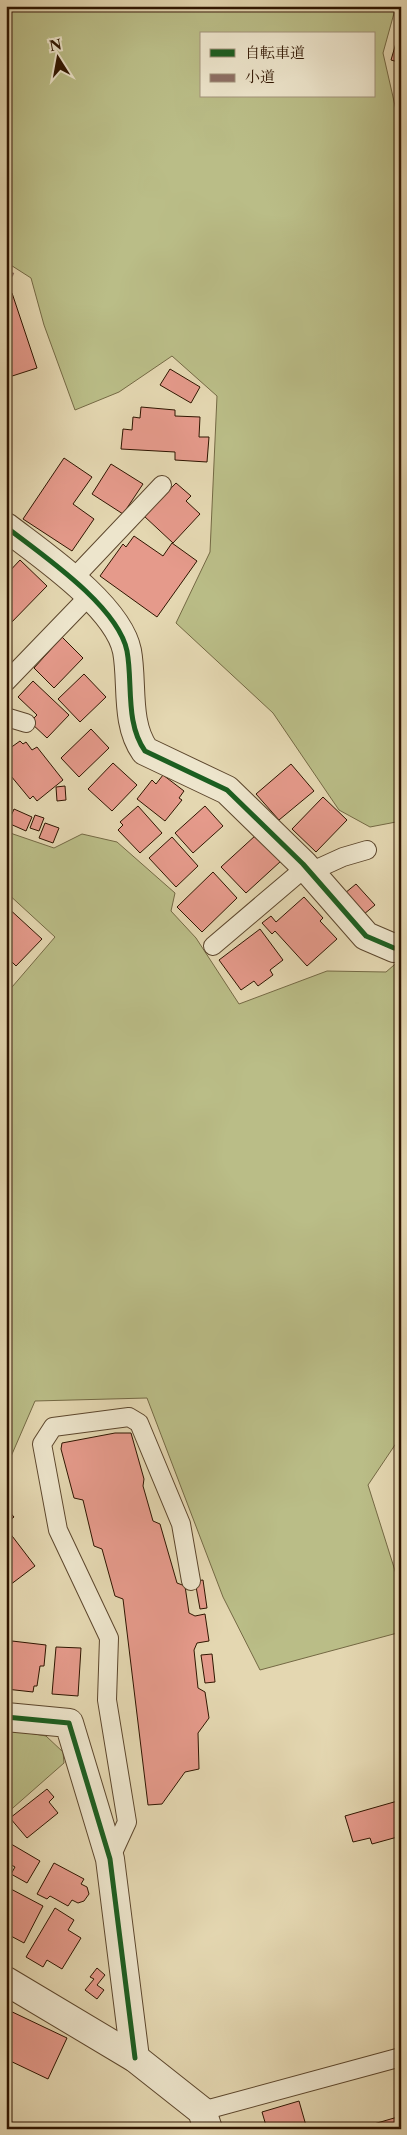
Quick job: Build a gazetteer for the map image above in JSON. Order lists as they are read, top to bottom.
{
  "legend": ["自転車道", "小道"],
  "north": "top"
}
